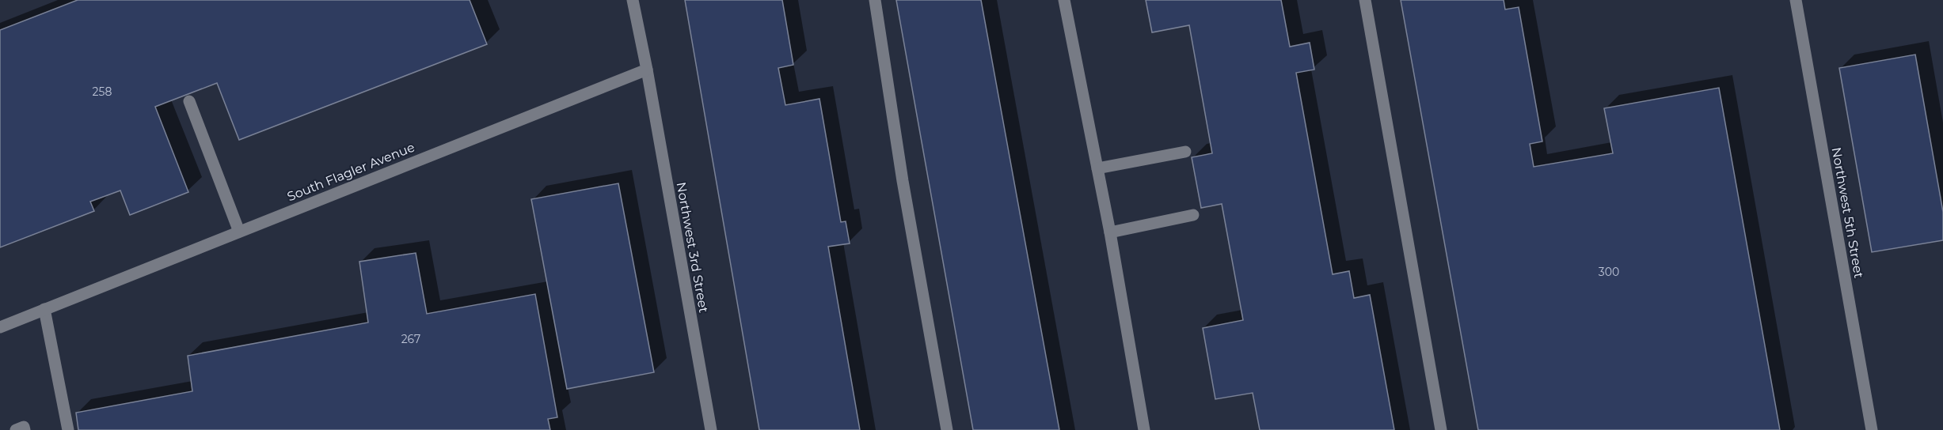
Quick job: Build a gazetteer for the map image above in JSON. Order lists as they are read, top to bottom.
{
  "streets": {
    "lane": ["South Flagler Avenue", "Northwest 5th Street", "Northwest 3rd Street"]
  },
  "crossings": [
    ["South Flagler Avenue", "Northwest 3rd Street"]
  ],
  "house_numbers": ["258", "300", "267"]
}
